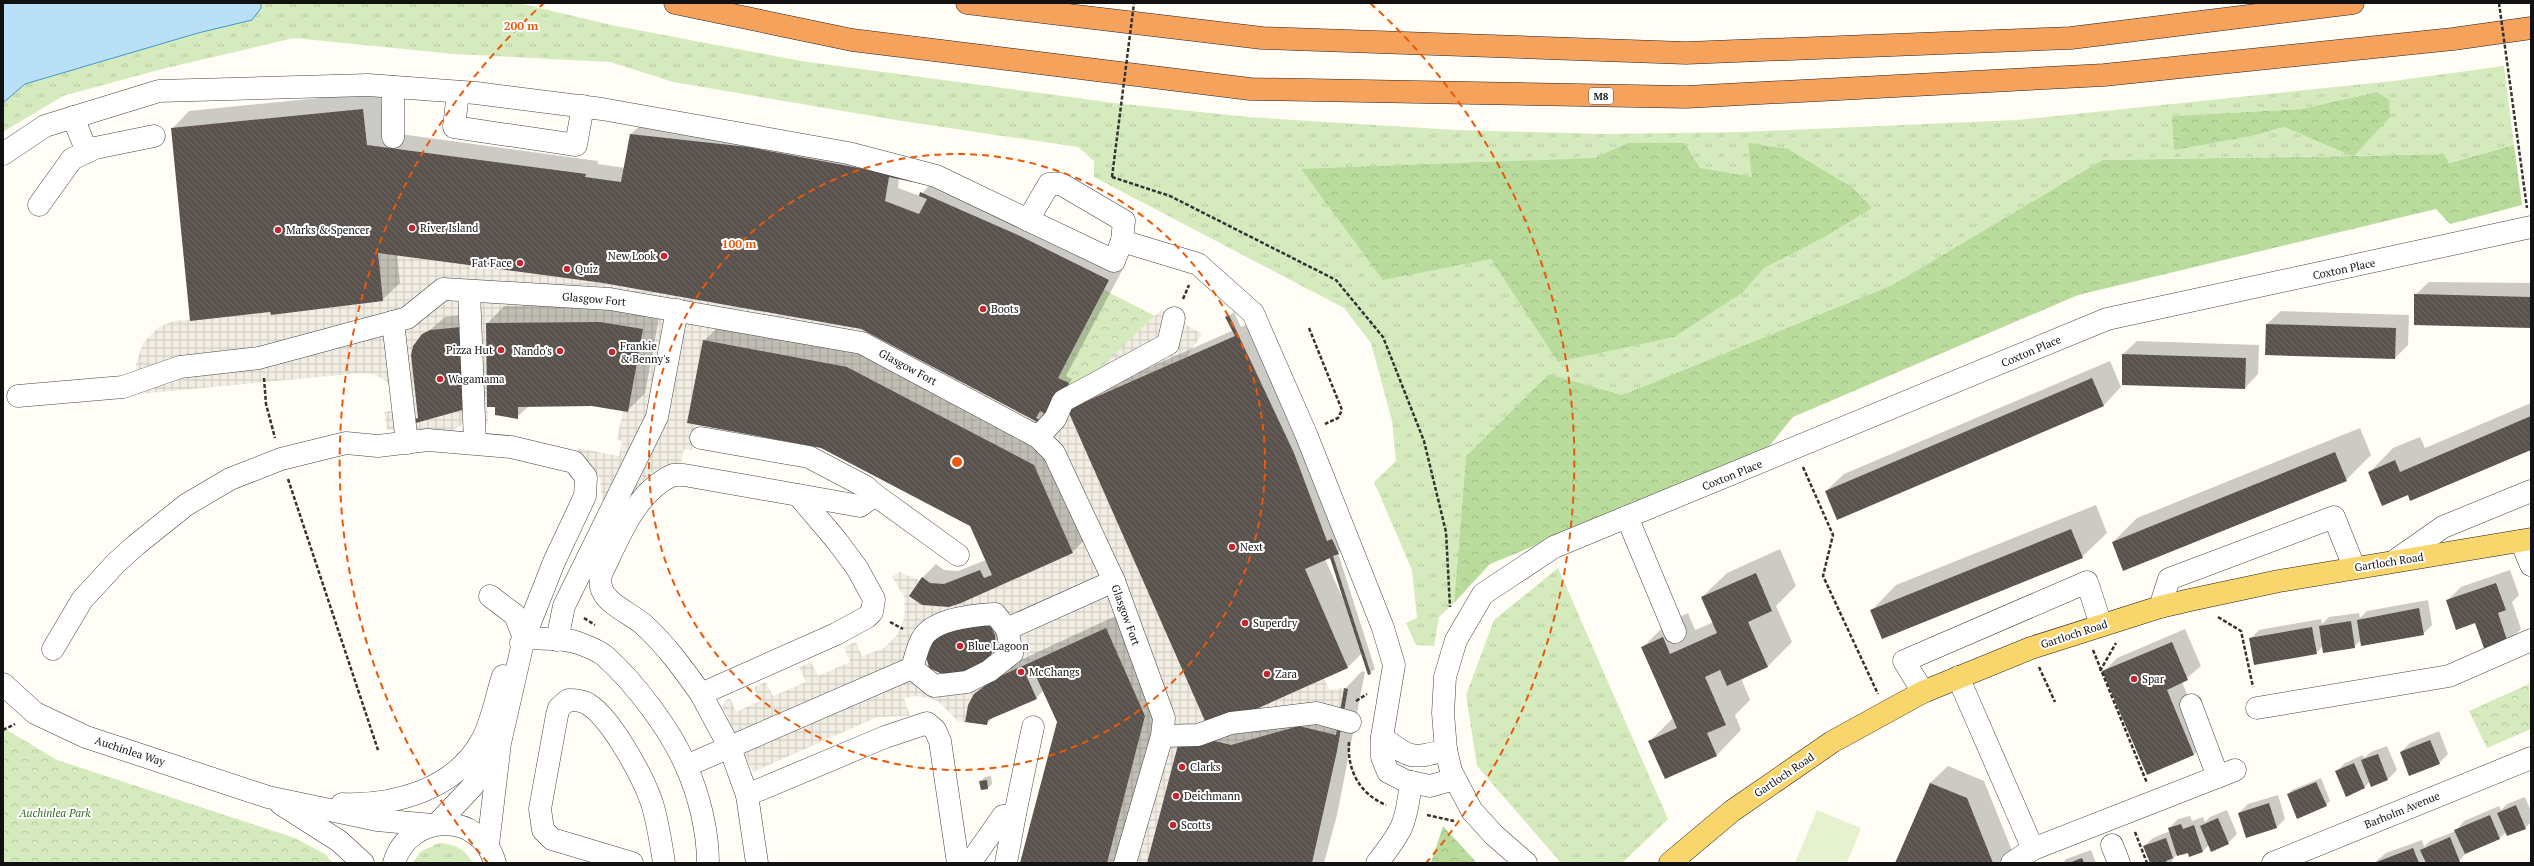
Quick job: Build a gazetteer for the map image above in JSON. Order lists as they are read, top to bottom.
{
  "streets": {
    "highway": ["M8"],
    "main road": ["Gartloch Road"],
    "street": [
      "Coxton Place",
      "Glasgow Fort",
      "Auchinlea Way",
      "Barholm Avenue"
    ]
  },
  "parks": ["Auchinlea Park"],
  "places": [
    "River Island",
    "Marks & Spencer",
    "New Look",
    "Fat Face",
    "Quiz",
    "Boots",
    "Pizza Hut",
    "Nando's",
    "Frankie & Benny's",
    "Wagamama",
    "Next",
    "Superdry",
    "Blue Lagoon",
    "McChangs",
    "Zara",
    "Spar",
    "Clarks",
    "Deichmann",
    "Scotts"
  ],
  "rings": ["200 m", "100 m"]
}
